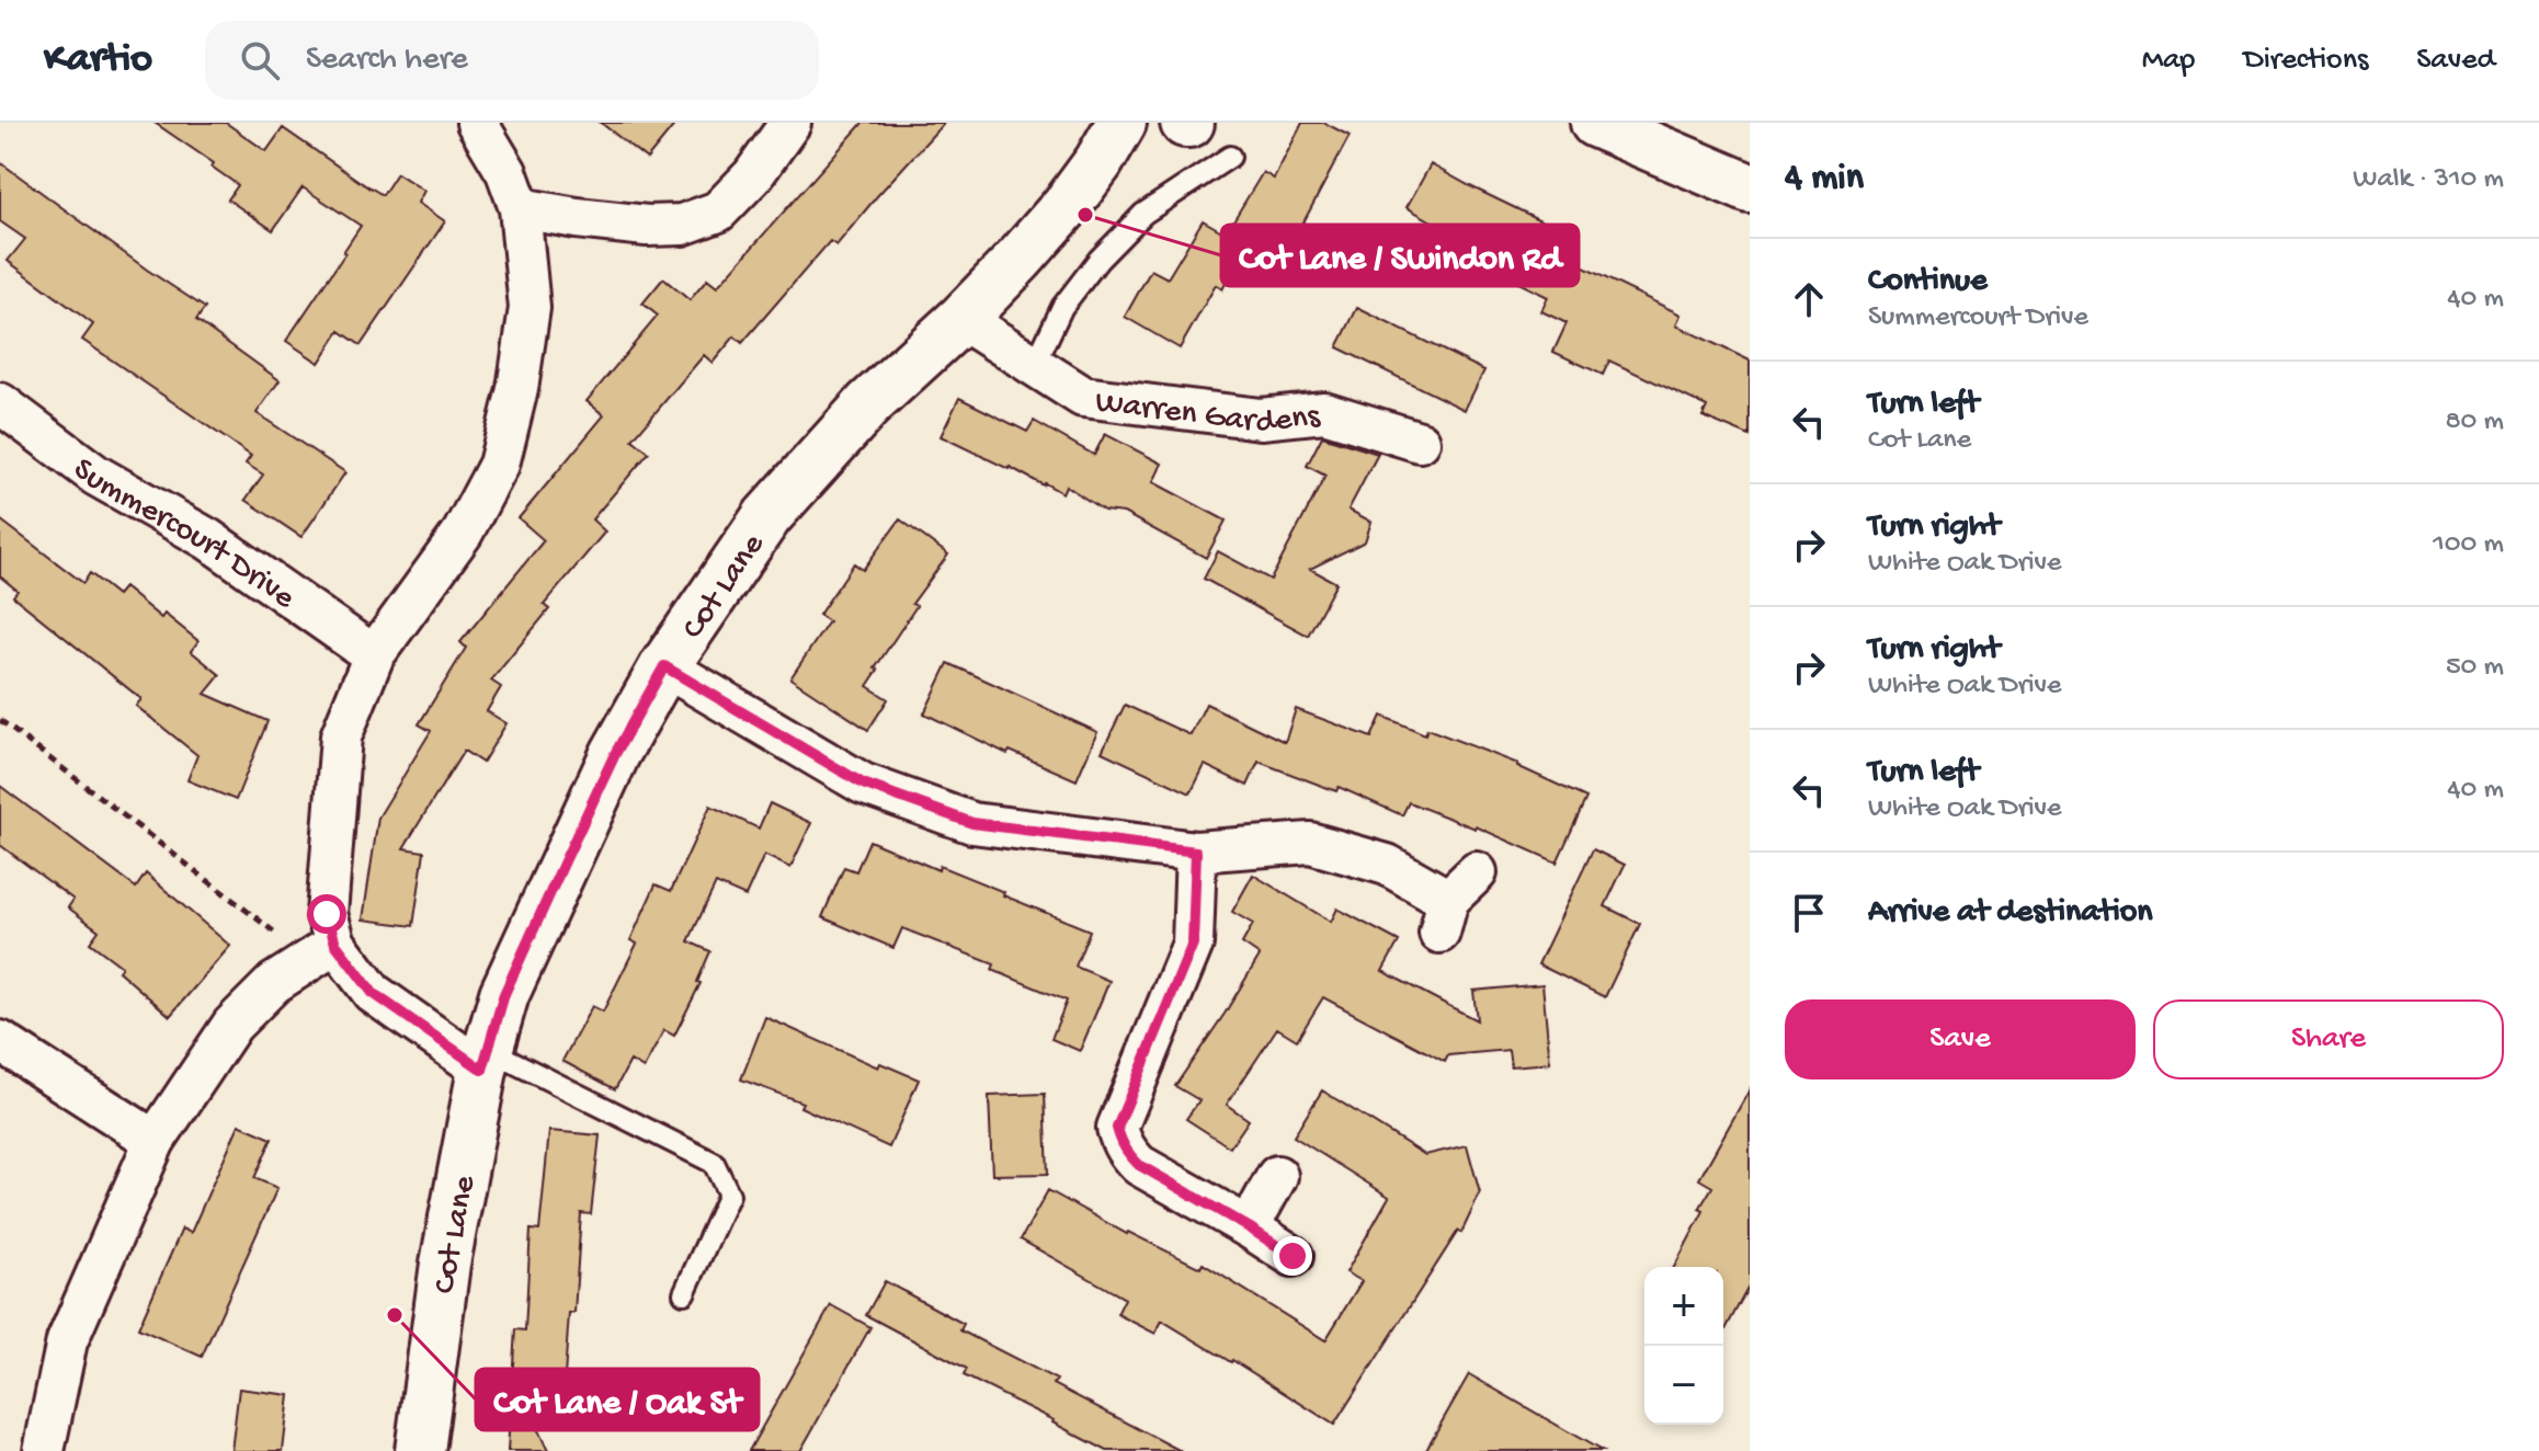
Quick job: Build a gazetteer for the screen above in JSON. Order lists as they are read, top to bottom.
{
  "streets": {
    "street": ["Warren Gardens", "Summercourt Drive", "Cot Lane"]
  },
  "crossings": [
    ["Warren Gardens", "Cot Lane"]
  ],
  "places": ["Cot Lane / Swindon Rd", "Cot Lane / Oak St"],
  "page": {
    "header": "Kartio",
    "search": "Search here",
    "nav": ["Map", "Directions", "Saved"],
    "heading": ["4 min", "Walk · 310 m"],
    "list": [
      ["Continue", "Summercourt Drive", "40 m"],
      ["Turn left", "Cot Lane", "80 m"],
      ["Turn right", "White Oak Drive", "100 m"],
      ["Turn right", "White Oak Drive", "50 m"],
      ["Turn left", "White Oak Drive", "40 m"],
      "Arrive at destination"
    ],
    "buttons": ["Save", "Share"],
    "map_buttons": ["+", "−"]
  }
}
